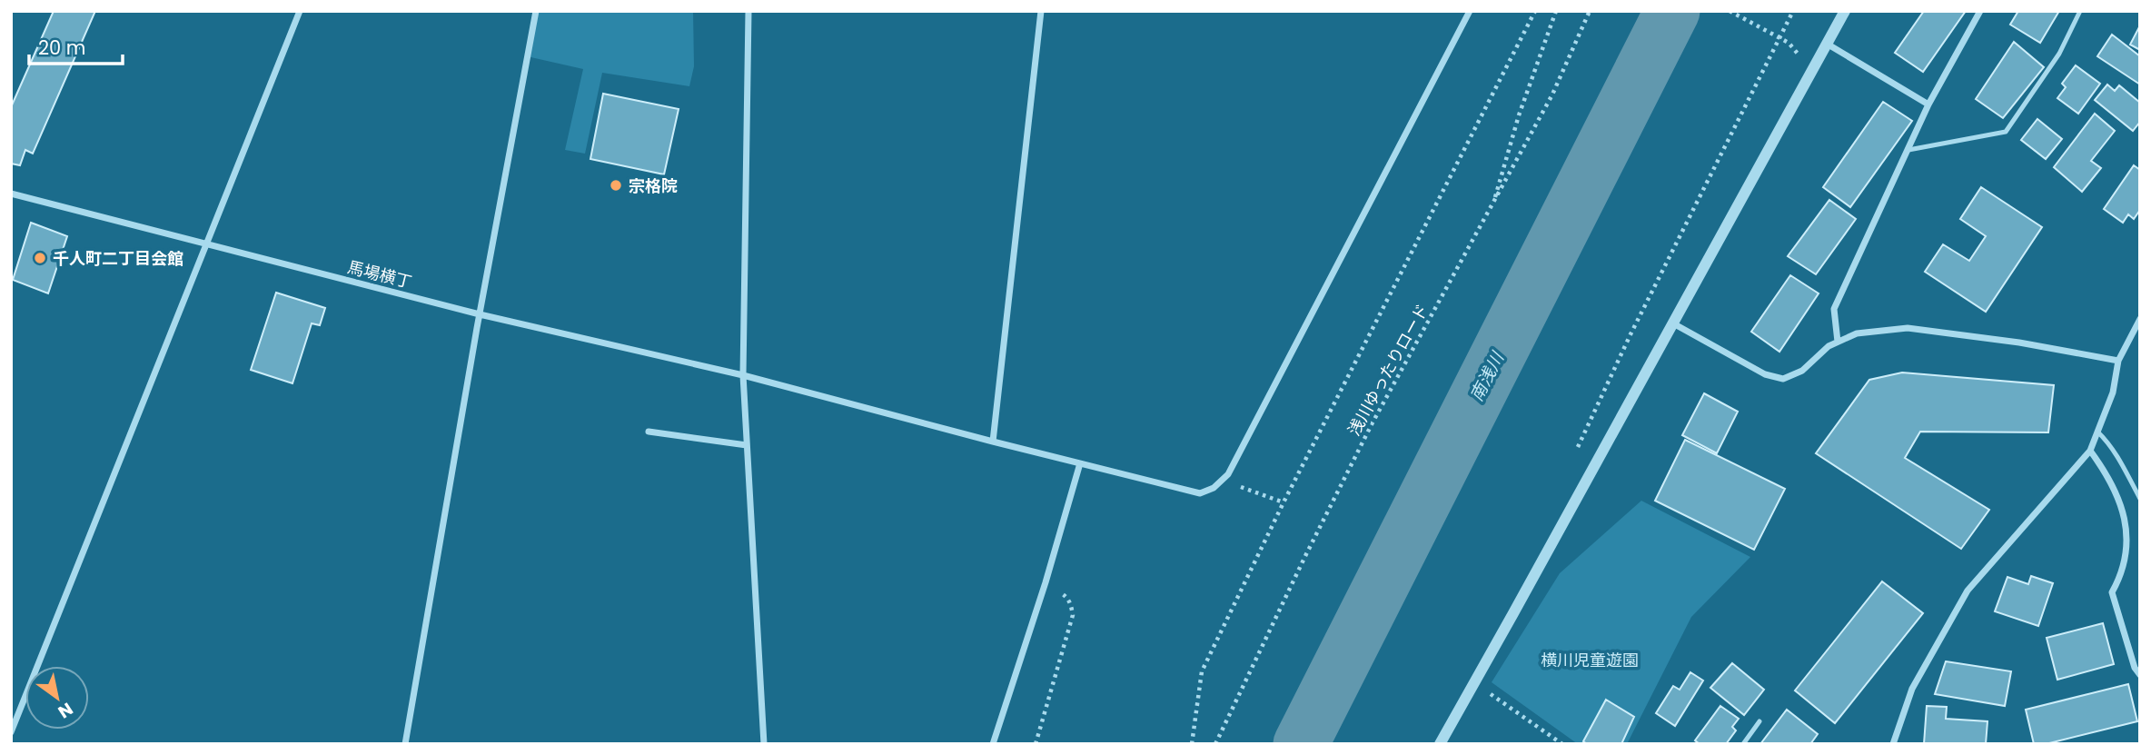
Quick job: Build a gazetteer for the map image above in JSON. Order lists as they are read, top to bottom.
{
  "streets": {
    "street": ["馬場横丁"],
    "path": ["浅川ゆったりロード"]
  },
  "water": ["南浅川"],
  "parks": ["横川児童遊園"],
  "places": ["宗格院", "千人町二丁目会館"],
  "scale_bar": "20 m",
  "north": "bottom right"
}
